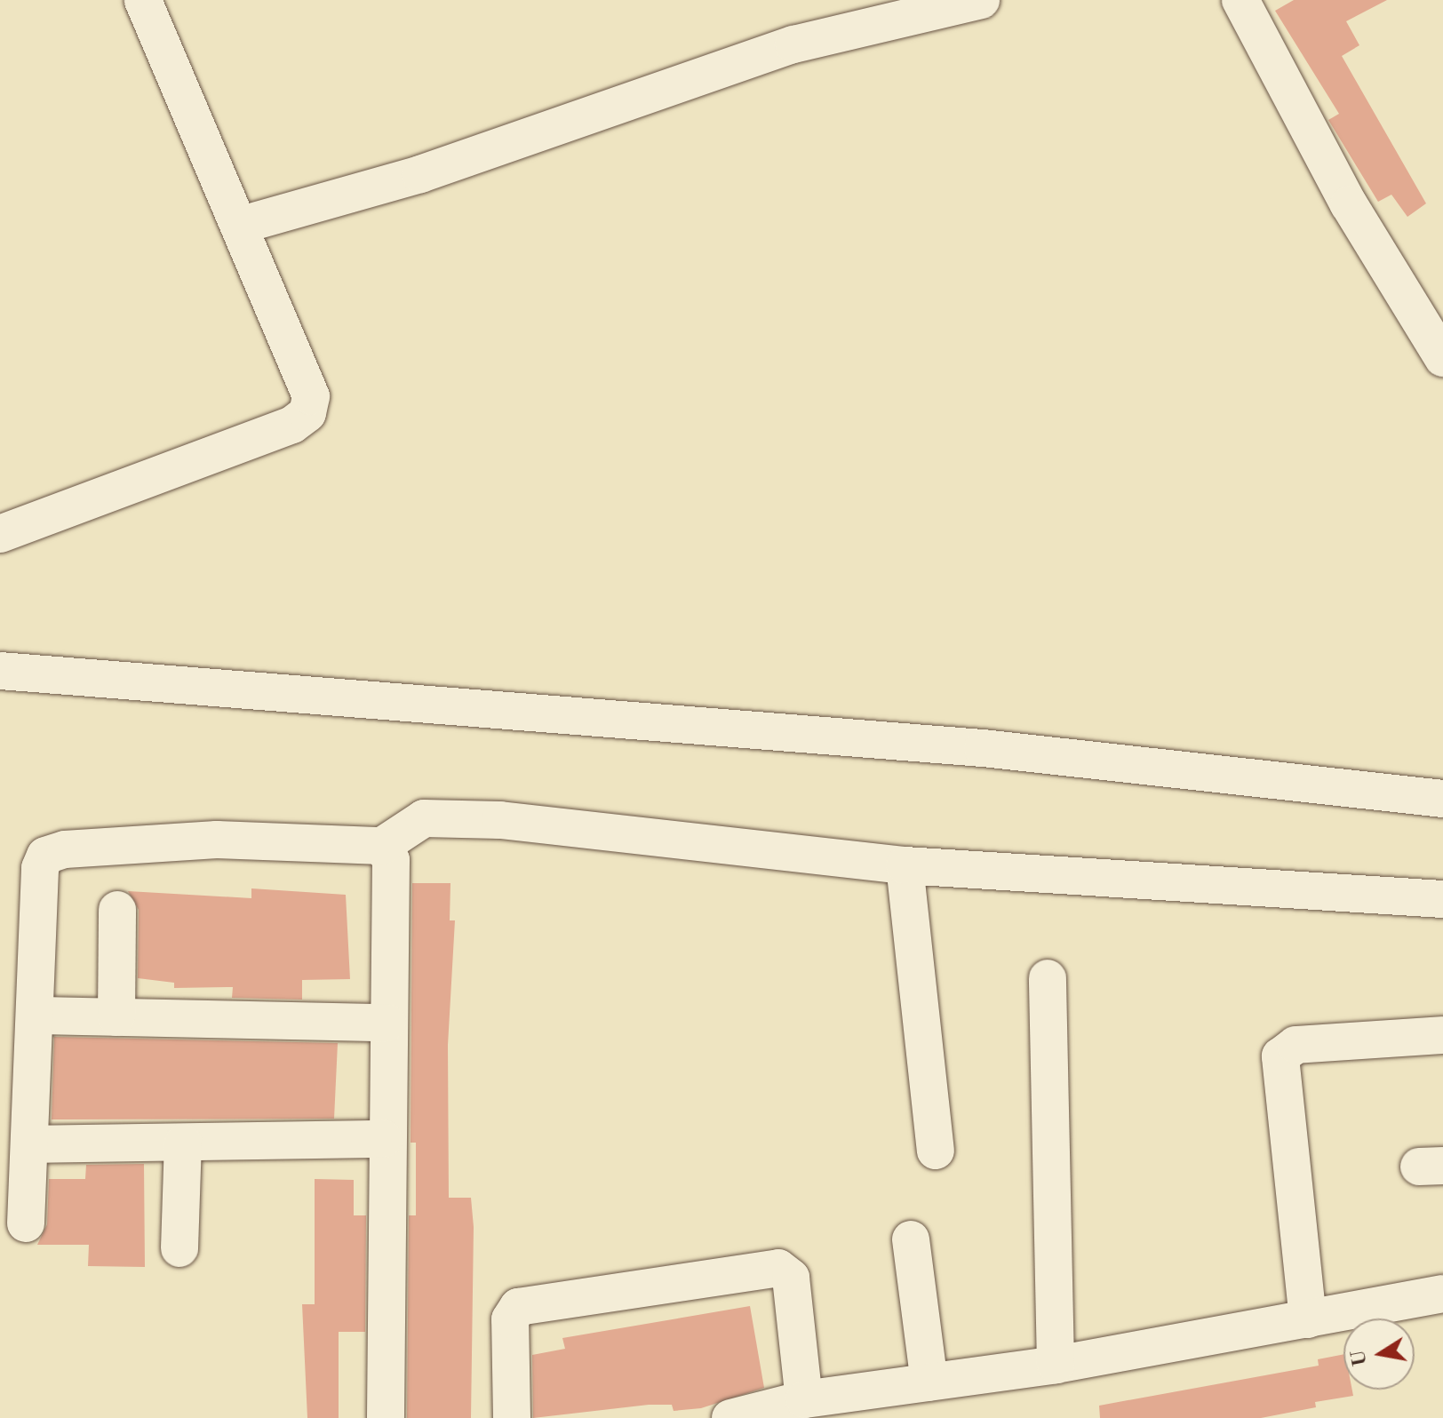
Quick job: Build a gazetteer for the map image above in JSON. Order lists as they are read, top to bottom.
{
  "north": "left"
}
